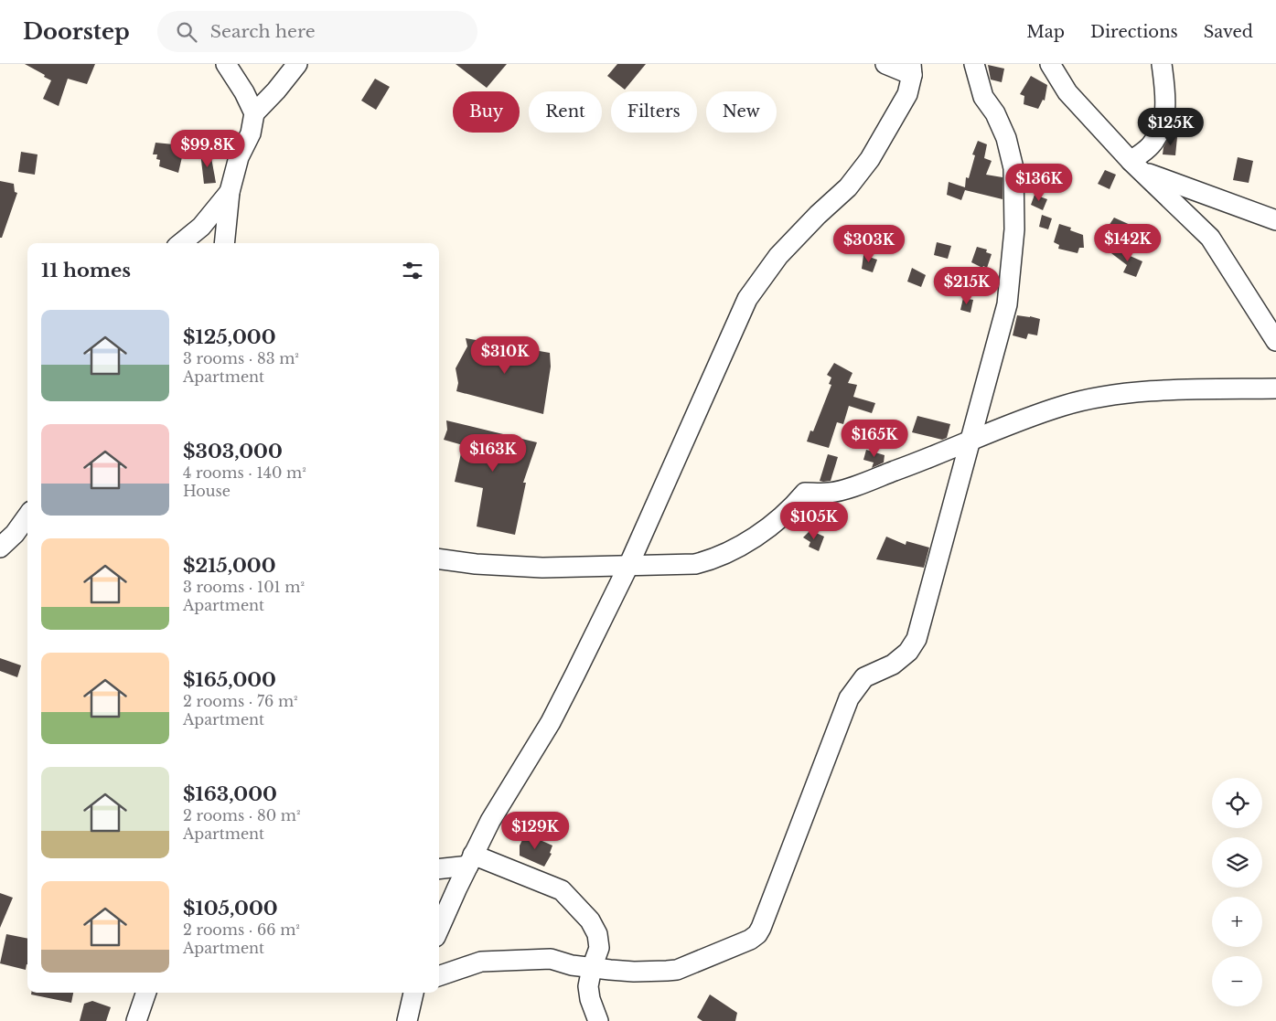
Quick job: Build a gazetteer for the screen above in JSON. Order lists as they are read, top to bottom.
{
  "page": {
    "header": "Doorstep",
    "search": "Search here",
    "nav": ["Map", "Directions", "Saved"],
    "chip": [
      "Buy",
      "Rent",
      "Filters",
      "New"
    ],
    "price": [
      "$125K",
      "$99.8K",
      "$136K",
      "$142K",
      "$303K",
      "$215K",
      "$310K",
      "$165K",
      "$163K",
      "$105K",
      "$129K"
    ],
    "heading": "11 homes",
    "list": [
      {
        "name": "$125,000",
        "note": "3 rooms · 83 m² · Apartment"
      },
      {
        "name": "$303,000",
        "note": "4 rooms · 140 m² · House"
      },
      {
        "name": "$215,000",
        "note": "3 rooms · 101 m² · Apartment"
      },
      {
        "name": "$165,000",
        "note": "2 rooms · 76 m² · Apartment"
      },
      {
        "name": "$163,000",
        "note": "2 rooms · 80 m² · Apartment"
      },
      {
        "name": "$105,000",
        "note": "2 rooms · 66 m² · Apartment"
      }
    ],
    "map_buttons": ["+", "−"]
  }
}
